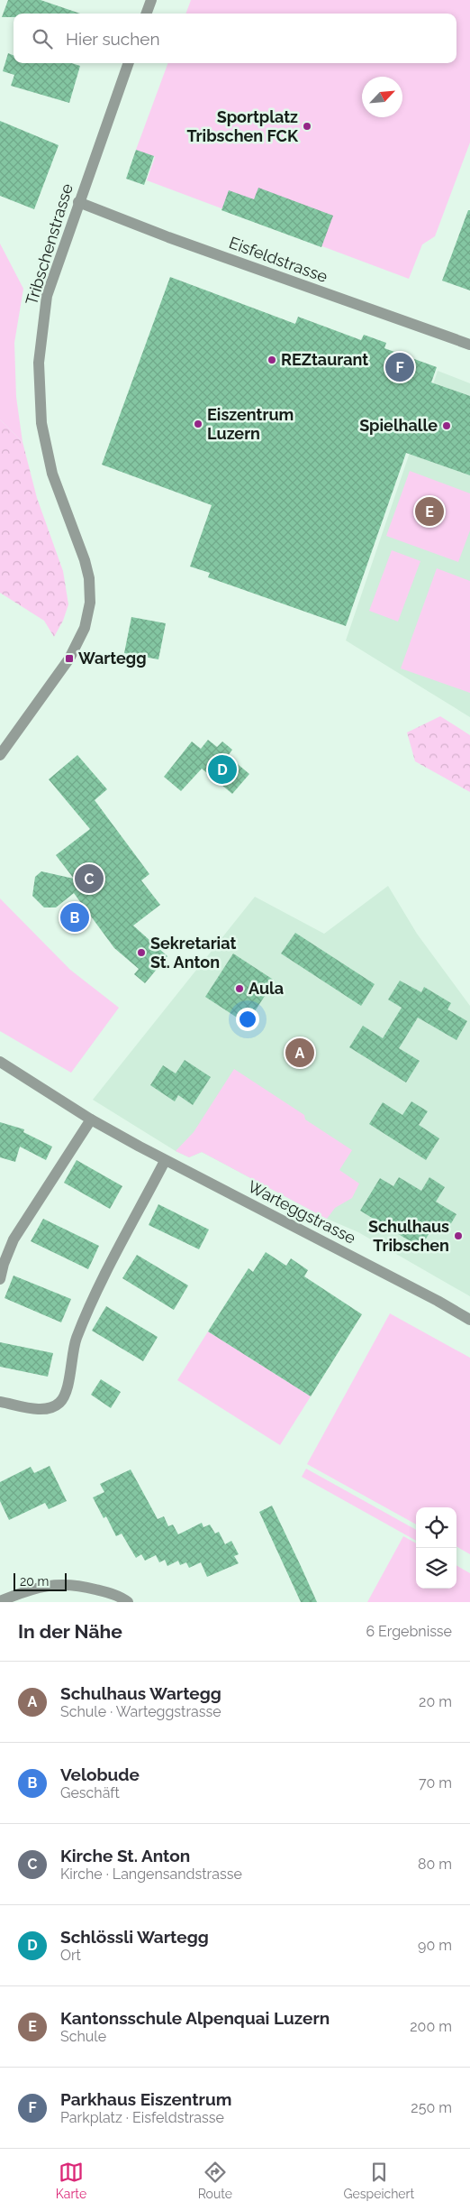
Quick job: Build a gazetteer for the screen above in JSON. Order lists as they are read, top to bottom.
{
  "streets": {
    "street": ["Tribschenstrasse", "Eisfeldstrasse", "Warteggstrasse"]
  },
  "crossings": [
    ["Tribschenstrasse", "Eisfeldstrasse"]
  ],
  "places": {
    "other": [
      "Sportplatz Tribschen FCK",
      "REZtaurant",
      "Eiszentrum Luzern",
      "Spielhalle",
      "Sekretariat St. Anton",
      "Aula",
      "Schulhaus Tribschen"
    ],
    "transit": ["Wartegg"]
  },
  "scale_bar": "20 m",
  "north": "top right",
  "page": {
    "search": "Hier suchen",
    "pins": [
      "F",
      "E",
      "D",
      "C",
      "B",
      "A"
    ],
    "scale": "20 m",
    "heading": ["In der Nähe", "6 Ergebnisse"],
    "list": [
      {
        "mark": "A",
        "name": "Schulhaus Wartegg",
        "note": "Schule · Warteggstrasse",
        "value": "20 m"
      },
      {
        "mark": "B",
        "name": "Velobude",
        "note": "Geschäft",
        "value": "70 m"
      },
      {
        "mark": "C",
        "name": "Kirche St. Anton",
        "note": "Kirche · Langensandstrasse",
        "value": "80 m"
      },
      {
        "mark": "D",
        "name": "Schlössli Wartegg",
        "note": "Ort",
        "value": "90 m"
      },
      {
        "mark": "E",
        "name": "Kantonsschule Alpenquai Luzern",
        "note": "Schule",
        "value": "200 m"
      },
      {
        "mark": "F",
        "name": "Parkhaus Eiszentrum",
        "note": "Parkplatz · Eisfeldstrasse",
        "value": "250 m"
      }
    ],
    "nav": ["Karte", "Route", "Gespeichert"]
  }
}
